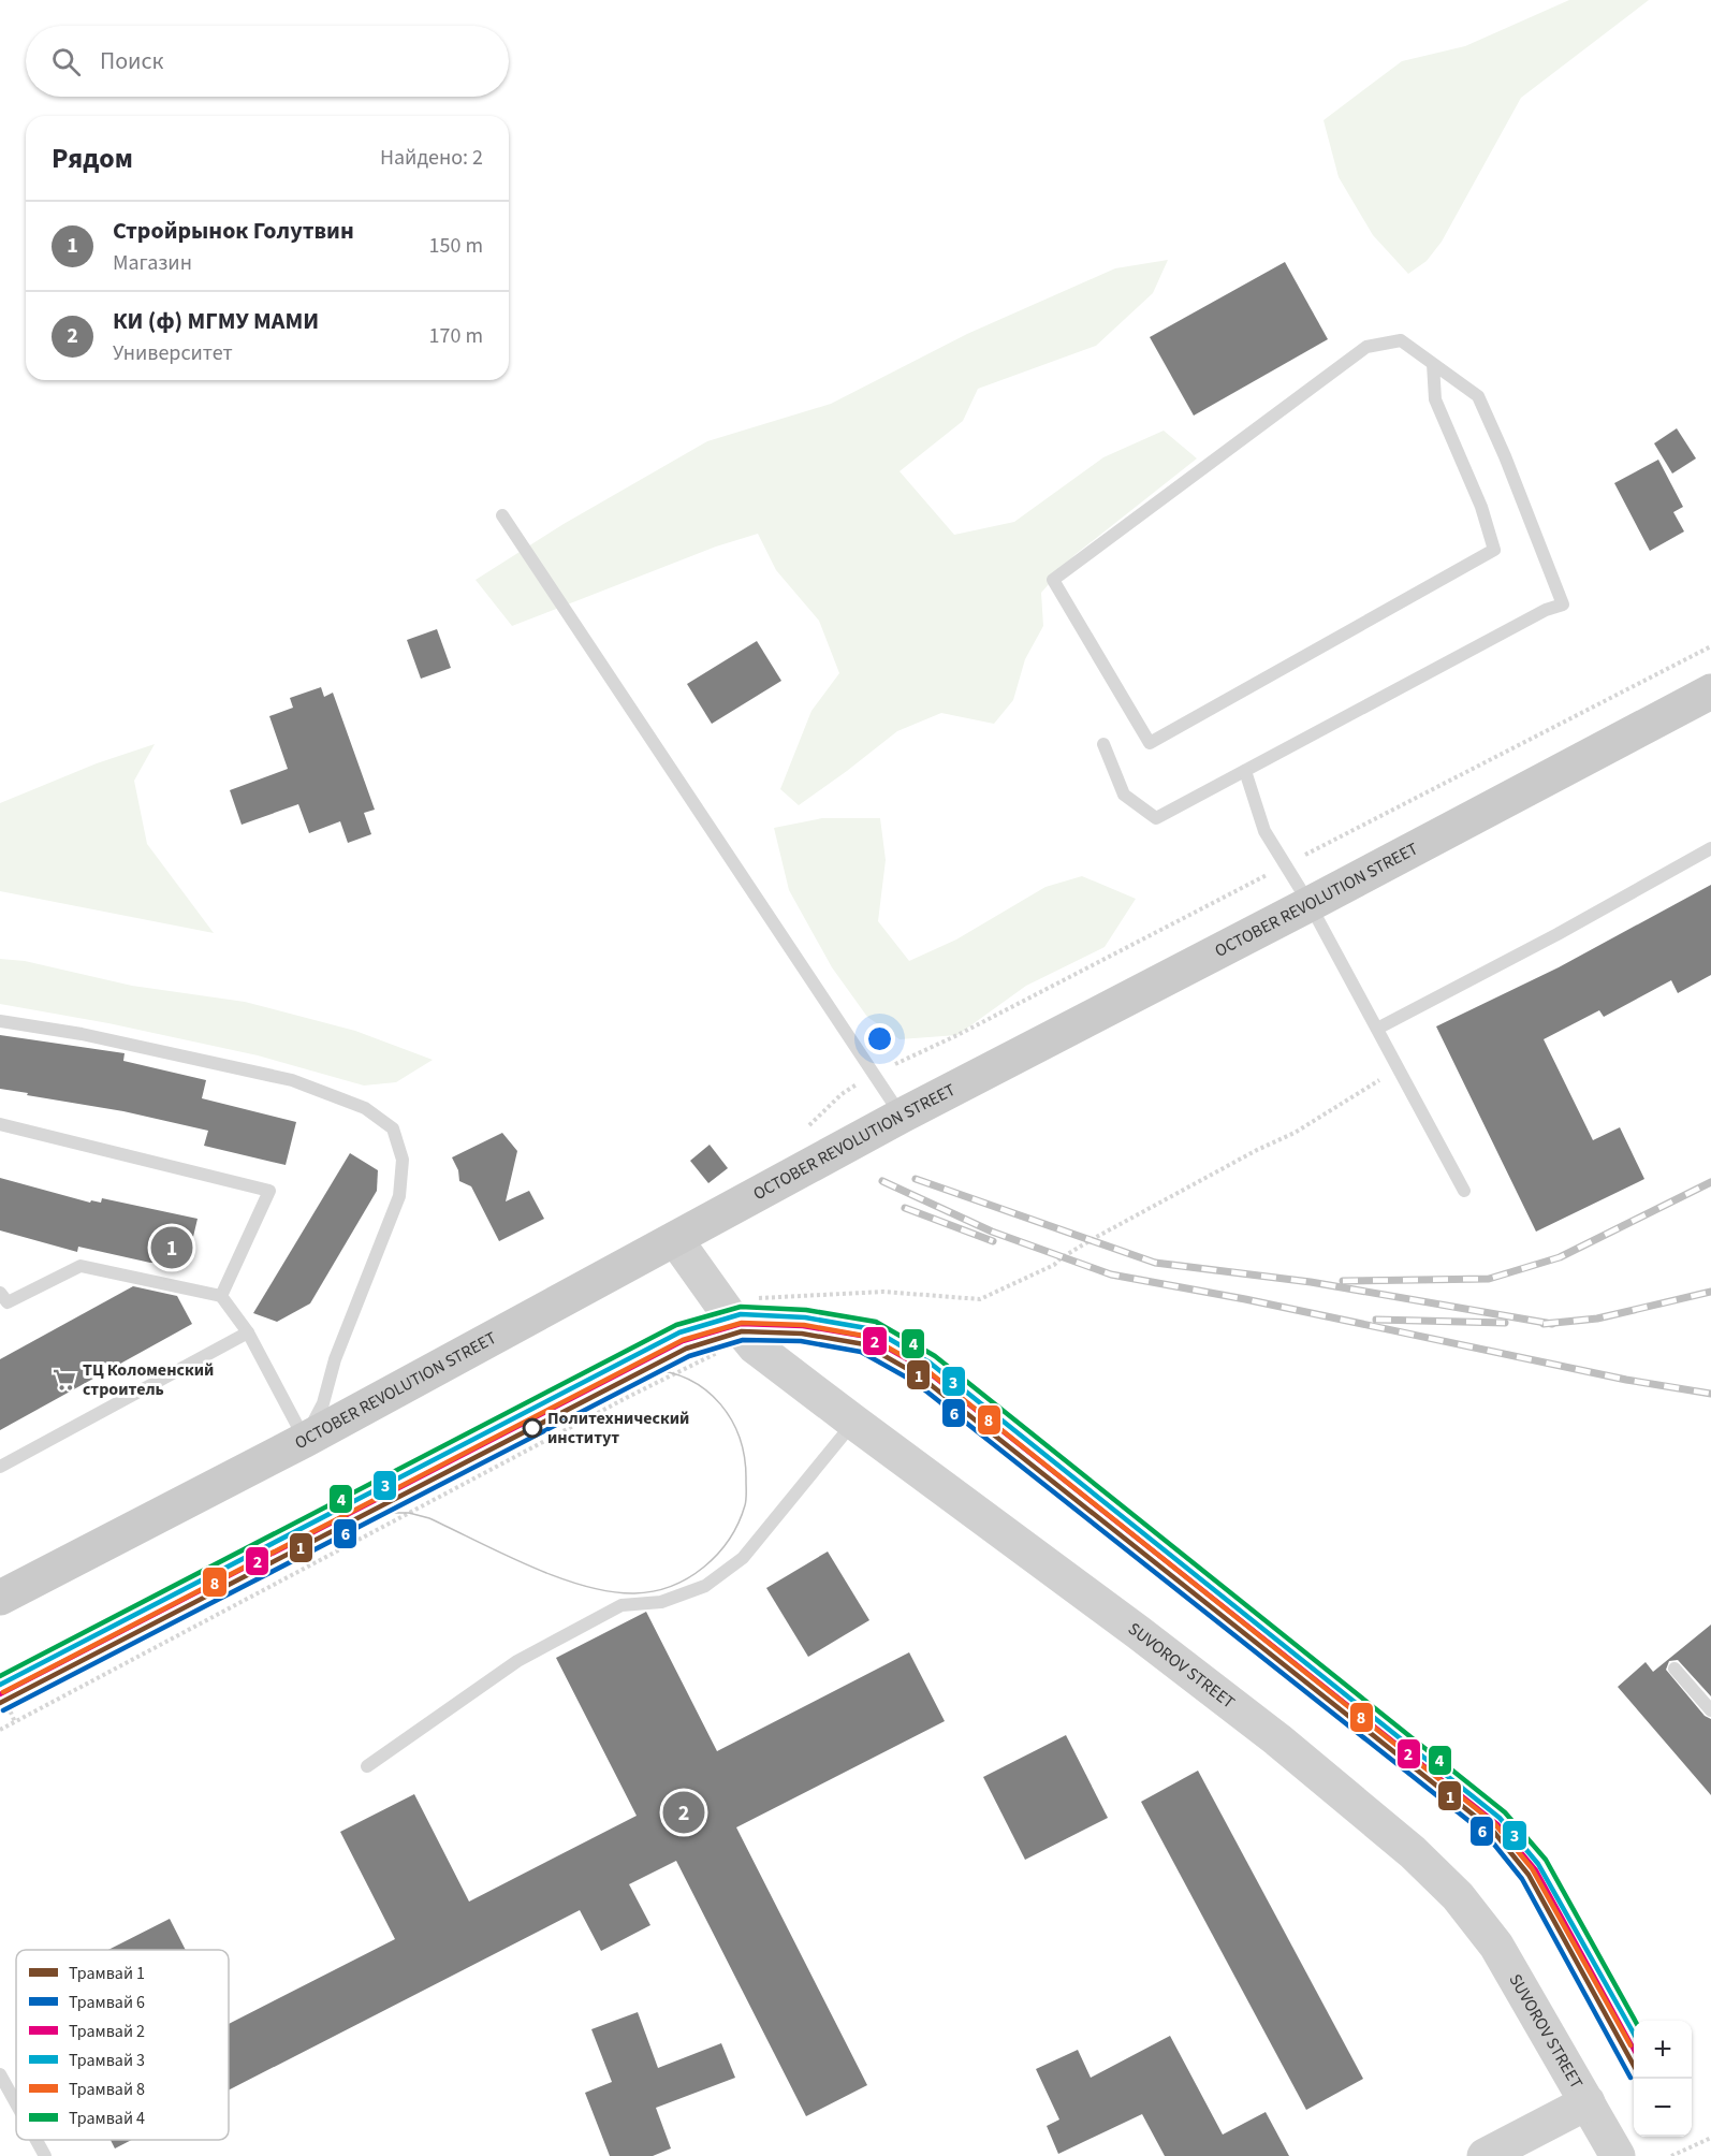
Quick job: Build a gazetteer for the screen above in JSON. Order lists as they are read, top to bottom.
{
  "streets": {
    "main road": ["OCTOBER REVOLUTION STREET"],
    "street": ["SUVOROV STREET"]
  },
  "crossings": [
    ["OCTOBER REVOLUTION STREET", "SUVOROV STREET"]
  ],
  "places": {
    "supermarket": ["ТЦ Коломенский строитель"],
    "other": ["Политехнический институт"]
  },
  "lines": [
    "tram line 4",
    "tram line 3",
    "tram line 8",
    "tram line 2",
    "tram line 1",
    "tram line 6"
  ],
  "legend": [
    "Трамвай 1",
    "Трамвай 6",
    "Трамвай 2",
    "Трамвай 3",
    "Трамвай 8",
    "Трамвай 4"
  ],
  "page": {
    "search": "Поиск",
    "heading": ["Рядом", "Найдено: 2"],
    "list": [
      {
        "mark": "1",
        "name": "Стройрынок Голутвин",
        "note": "Магазин",
        "value": "150 m"
      },
      {
        "mark": "2",
        "name": "КИ (ф) МГМУ МАМИ",
        "note": "Университет",
        "value": "170 m"
      }
    ],
    "pins": ["1", "2"],
    "map_buttons": ["+", "−"]
  }
}
